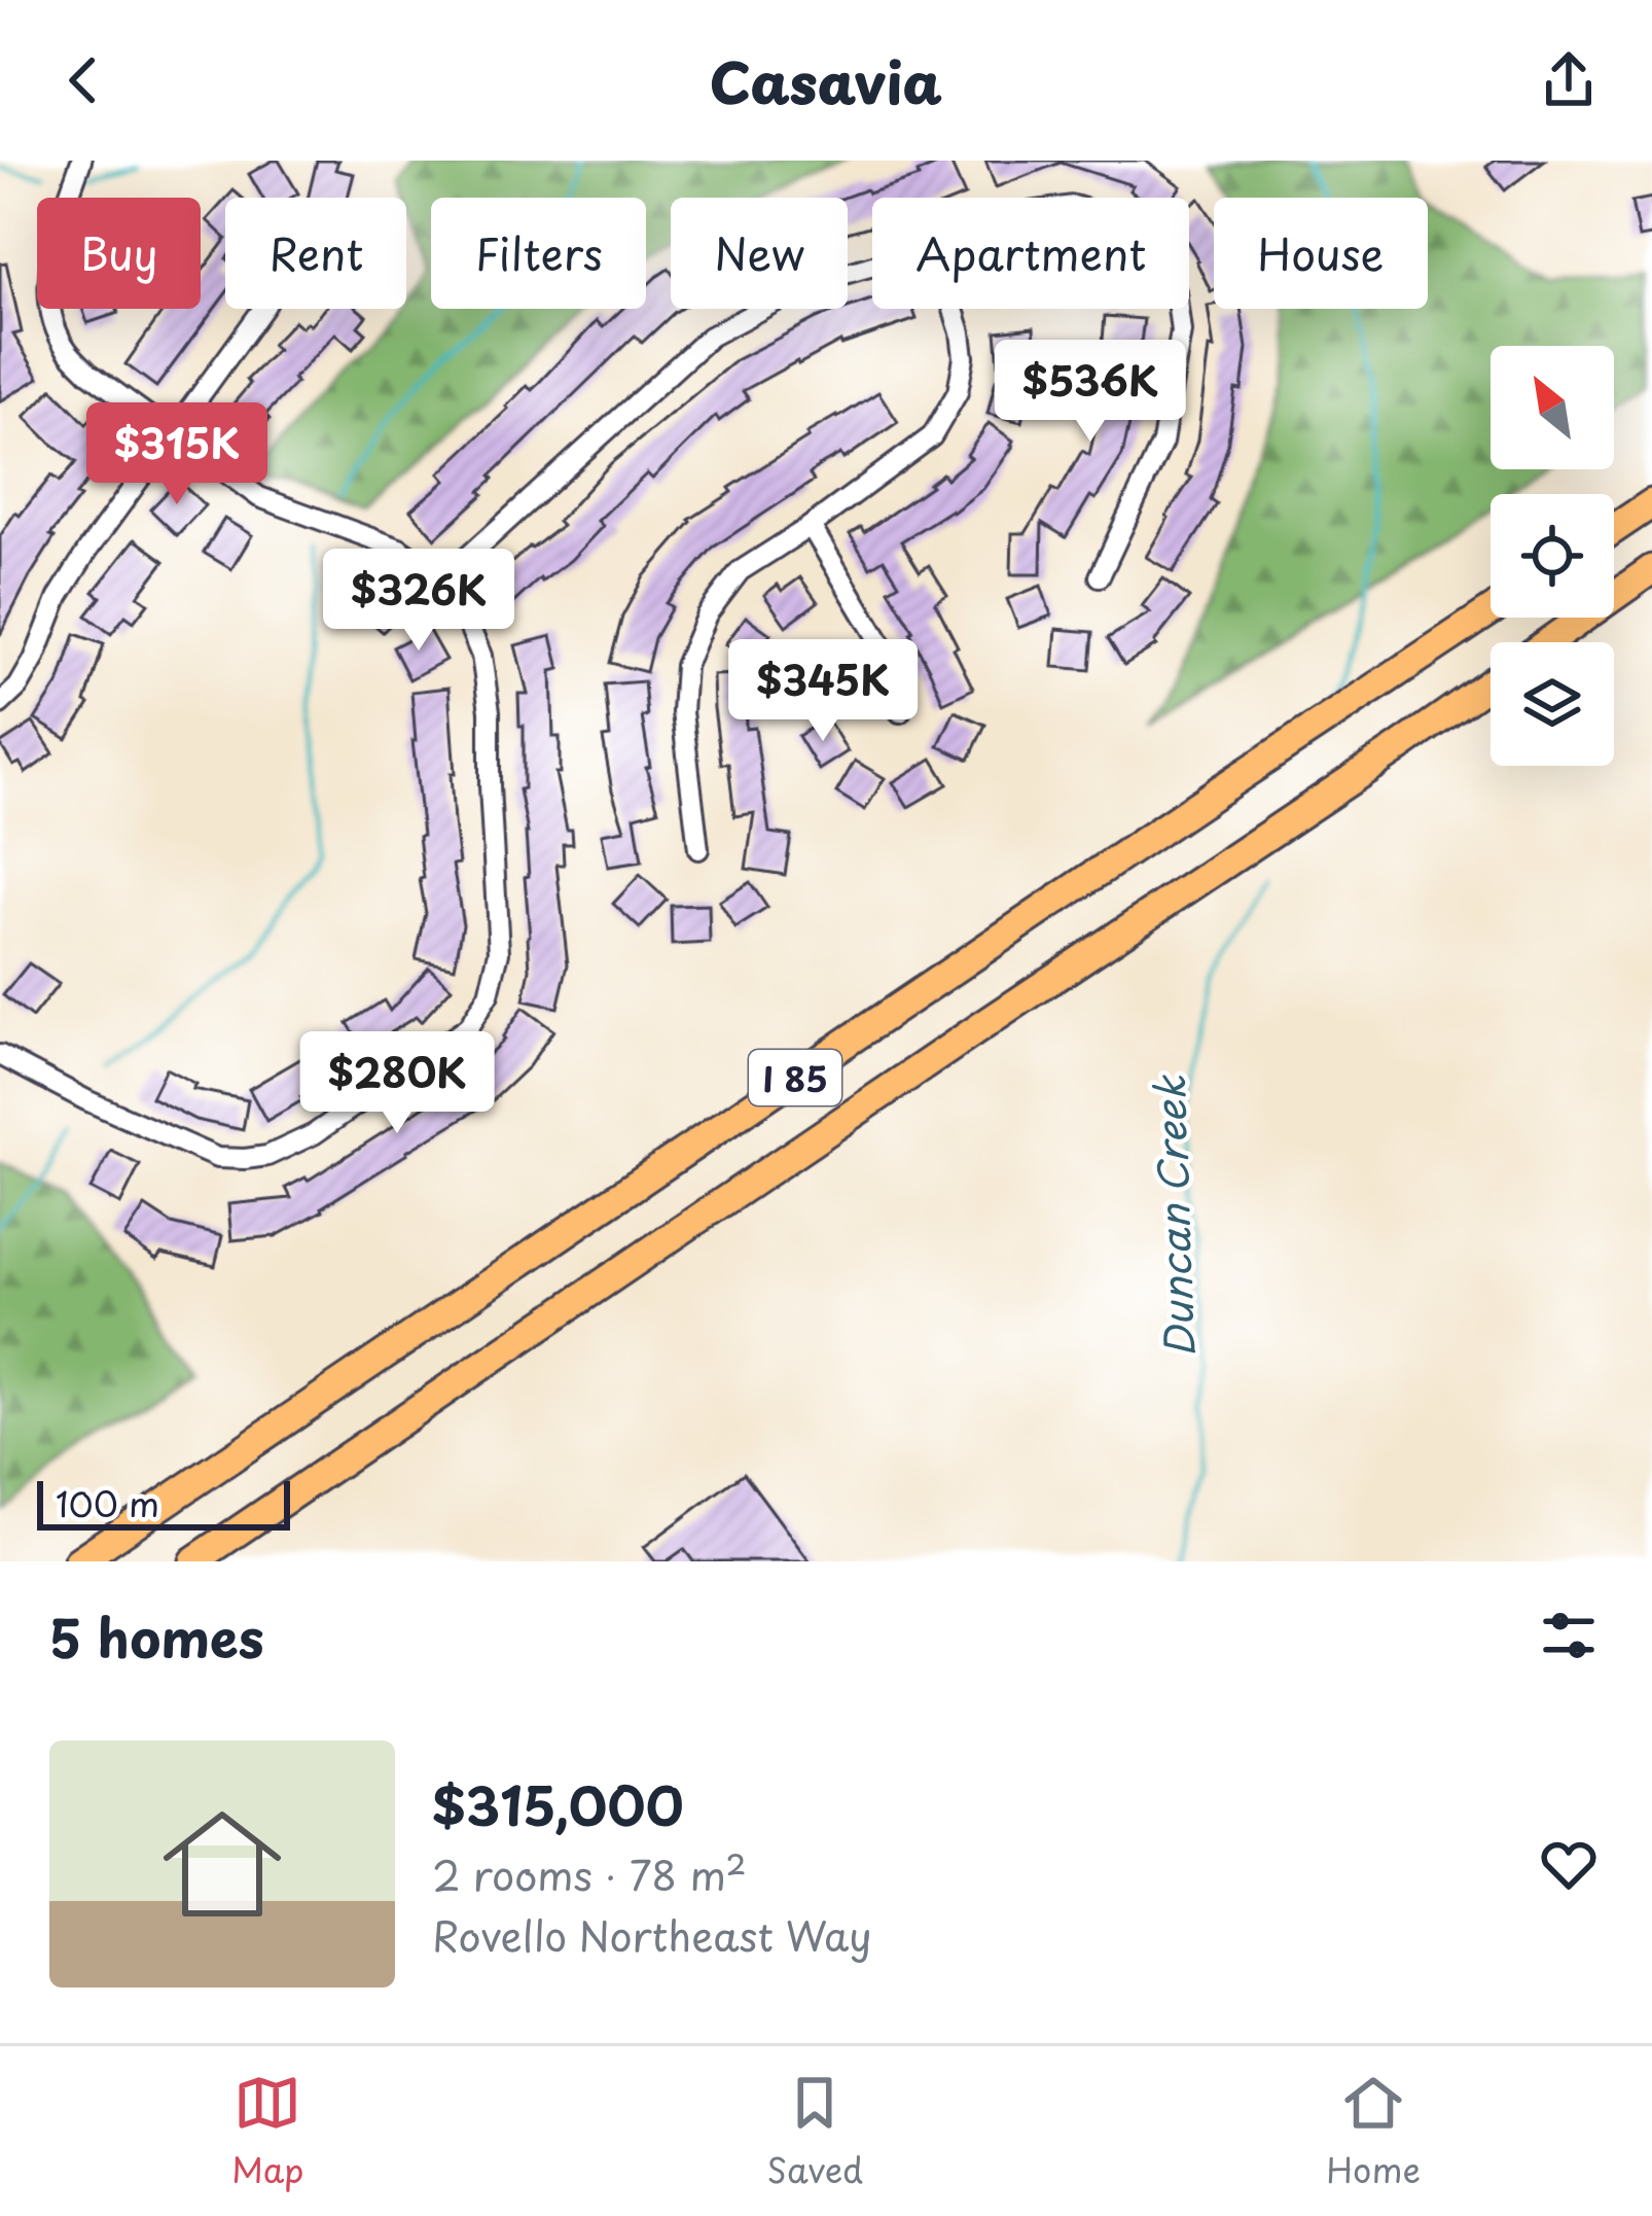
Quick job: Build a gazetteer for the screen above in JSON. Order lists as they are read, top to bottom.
{
  "streets": {
    "highway": ["I 85"]
  },
  "water": ["Duncan Creek"],
  "scale_bar": "100 m",
  "north": "top left",
  "page": {
    "header": "Casavia",
    "chip": [
      "Buy",
      "Rent",
      "Filters",
      "New",
      "Apartment",
      "House"
    ],
    "price": [
      "$536K",
      "$315K",
      "$326K",
      "$345K",
      "$280K"
    ],
    "scale": "100 m",
    "heading": "5 homes",
    "list": [
      {
        "name": "$315,000",
        "note": "2 rooms · 78 m² · Rovello Northeast Way"
      }
    ],
    "tabs": ["Map", "Saved", "Home"]
  }
}
